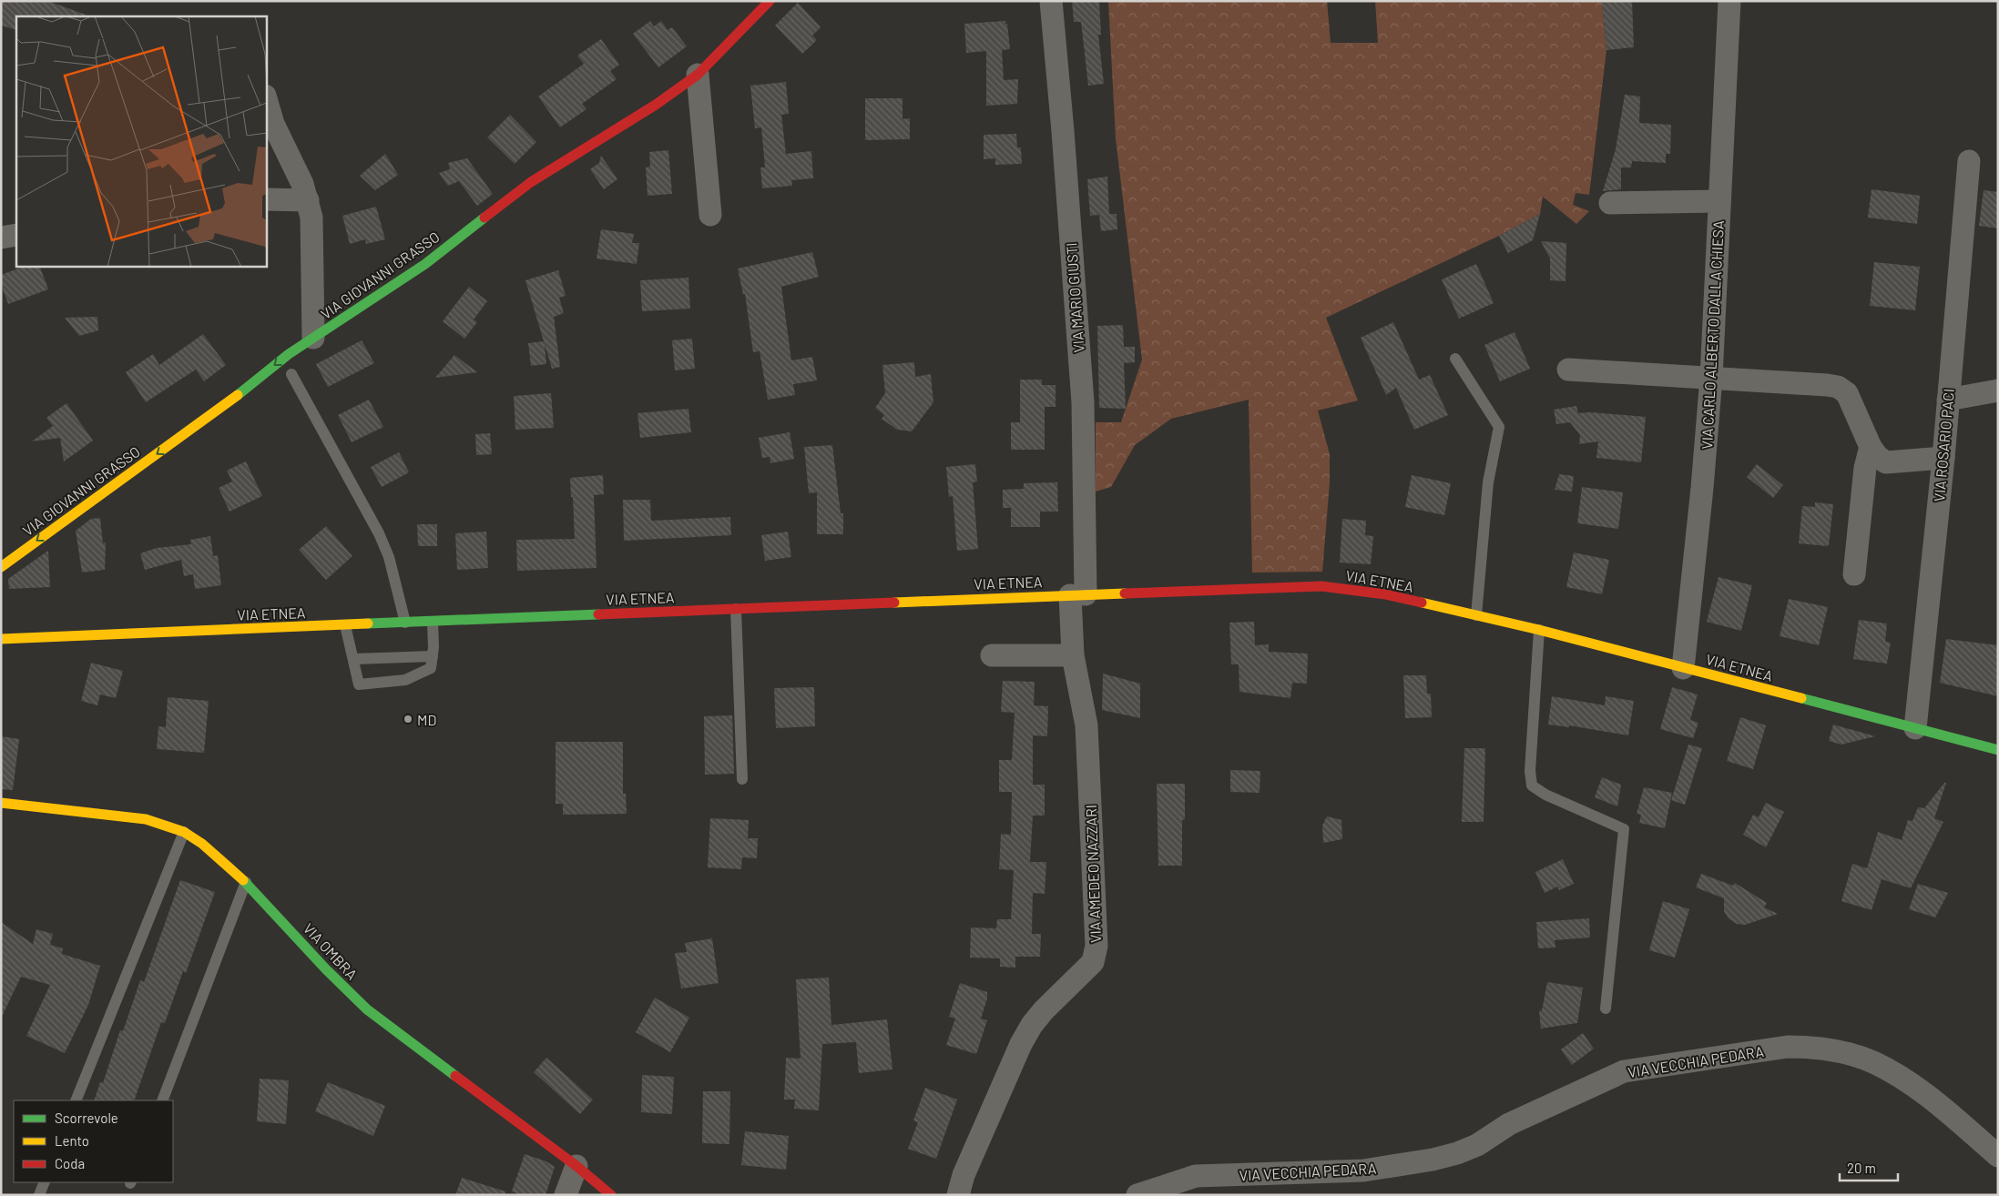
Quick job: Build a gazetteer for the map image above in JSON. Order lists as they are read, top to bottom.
{
  "streets": {
    "main road": ["VIA GIOVANNI GRASSO", "VIA ETNEA", "VIA OMBRA"],
    "street": [
      "VIA MARIO GIUSTI",
      "VIA CARLO ALBERTO DALLA CHIESA",
      "VIA ROSARIO PACI",
      "VIA AMEDEO NAZZARI",
      "VIA VECCHIA PEDARA"
    ]
  },
  "crossings": [
    ["VIA MARIO GIUSTI", "VIA ETNEA"],
    ["VIA MARIO GIUSTI", "VIA AMEDEO NAZZARI"],
    ["VIA CARLO ALBERTO DALLA CHIESA", "VIA ETNEA"],
    ["VIA ROSARIO PACI", "VIA ETNEA"],
    ["VIA ETNEA", "VIA AMEDEO NAZZARI"]
  ],
  "one_way": ["VIA GIOVANNI GRASSO"],
  "places": ["MD"],
  "legend": ["Scorrevole", "Lento", "Coda"],
  "scale_bar": "20 m"
}
